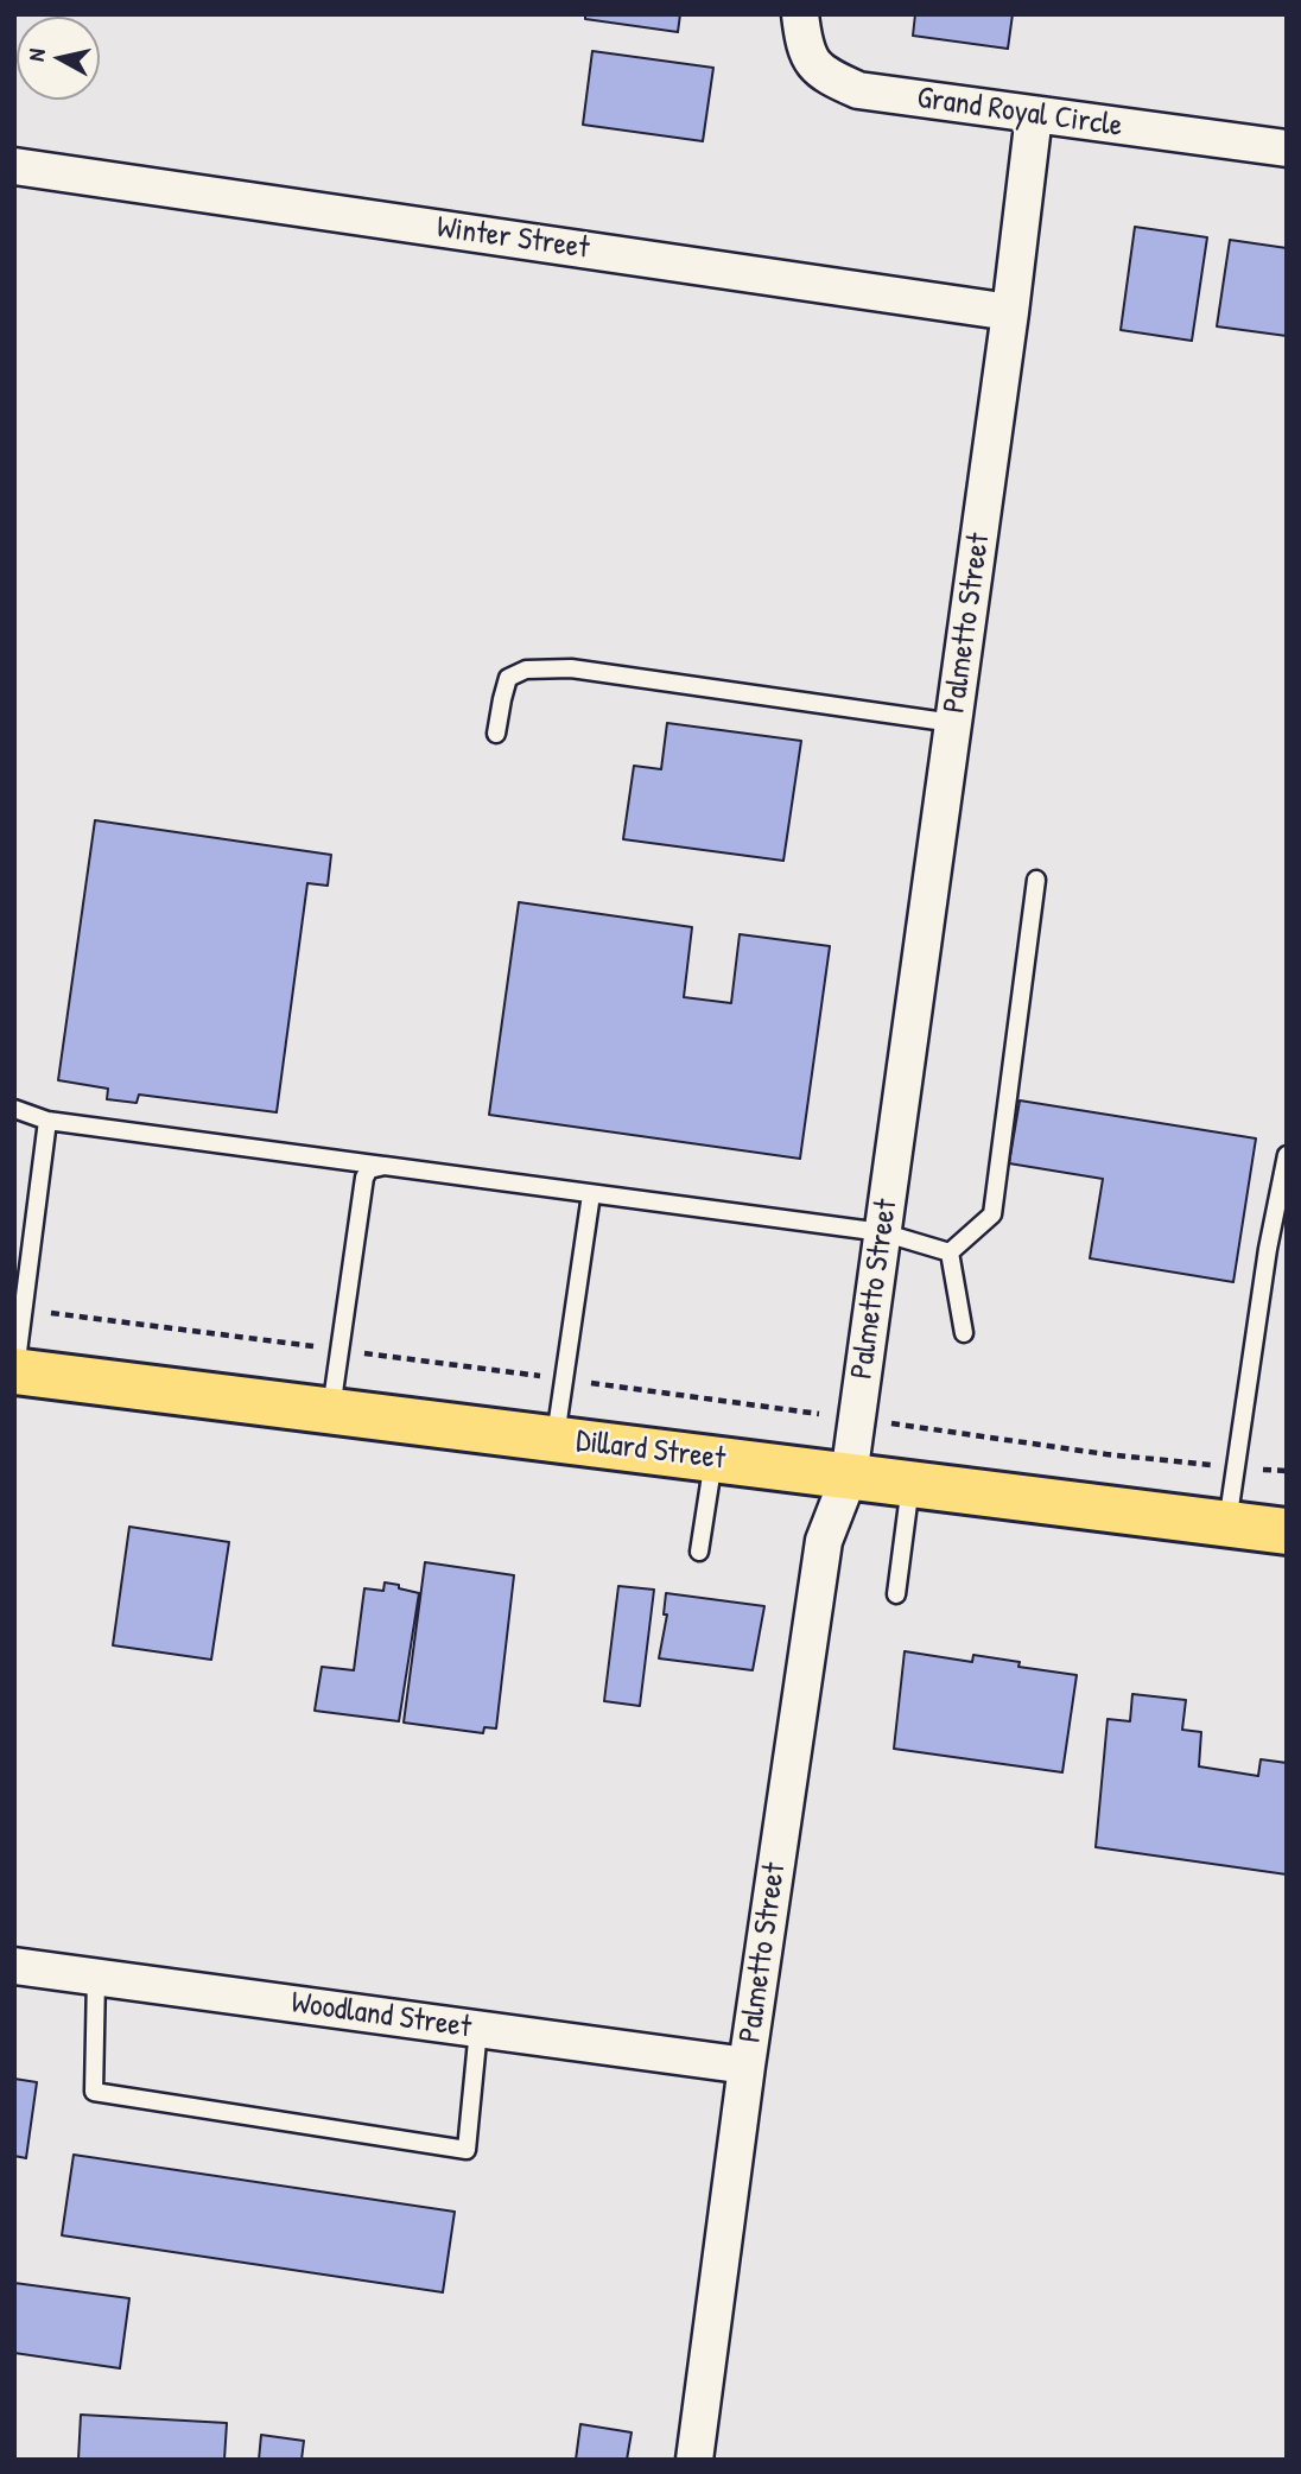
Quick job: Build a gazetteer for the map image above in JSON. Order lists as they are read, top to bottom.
{
  "streets": {
    "main road": ["Dillard Street"],
    "street": [
      "Grand Royal Circle",
      "Winter Street",
      "Palmetto Street",
      "Woodland Street"
    ]
  },
  "crossings": [
    ["Grand Royal Circle", "Palmetto Street"],
    ["Winter Street", "Palmetto Street"],
    ["Palmetto Street", "Dillard Street"],
    ["Palmetto Street", "Woodland Street"]
  ],
  "north": "left"
}
